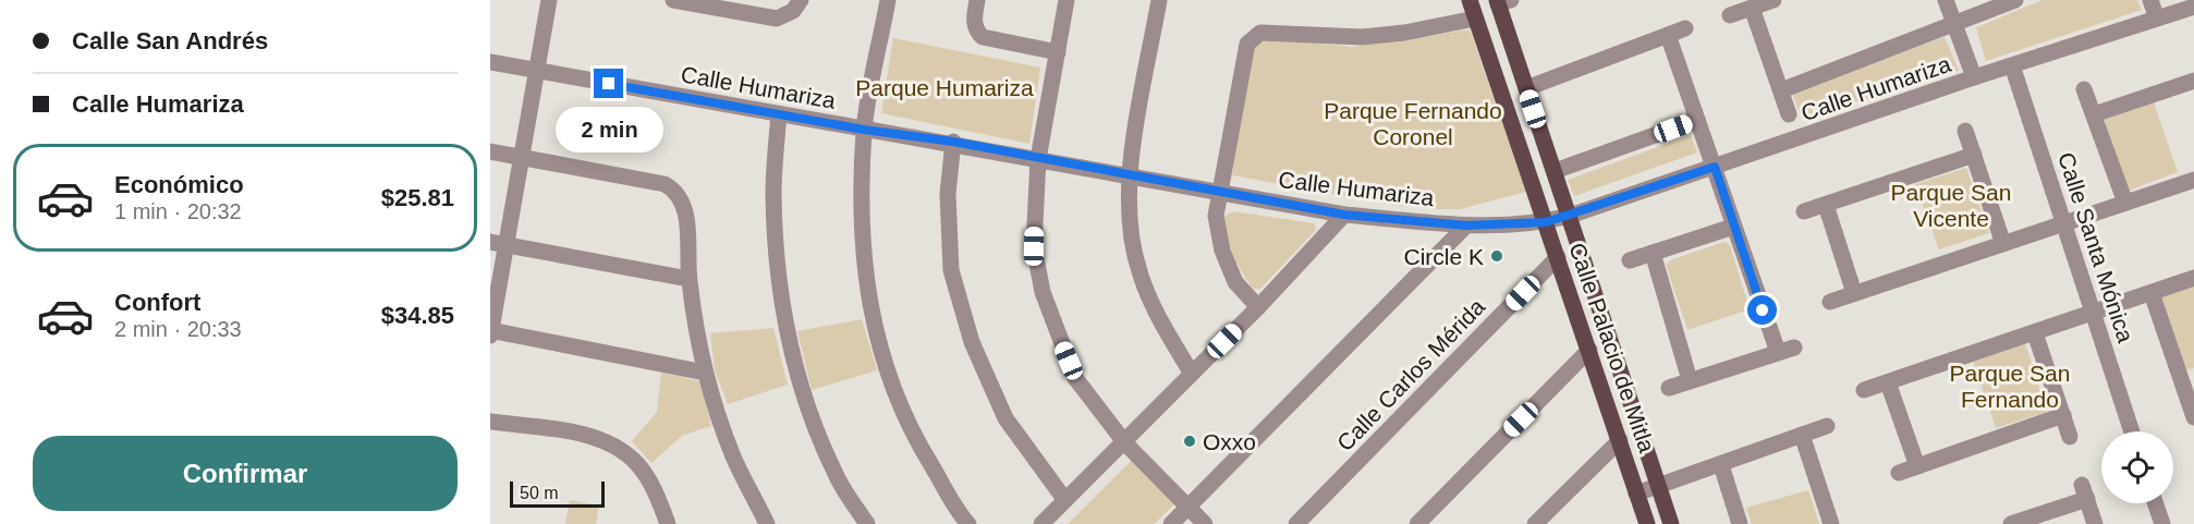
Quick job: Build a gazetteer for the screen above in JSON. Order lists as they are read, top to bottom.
{
  "streets": {
    "main road": ["Calle Palacio de Mitla"],
    "street": ["Calle Humariza", "Calle Santa Mónica", "Calle Carlos Mérida"]
  },
  "crossings": [
    ["Calle Humariza", "Calle Santa Mónica"],
    ["Calle Humariza", "Calle Palacio de Mitla"],
    ["Calle Palacio de Mitla", "Calle Carlos Mérida"]
  ],
  "parks": [
    "Parque Humariza",
    "Parque Fernando Coronel",
    "Parque San Vicente",
    "Parque San Fernando"
  ],
  "places": ["Circle K", "Oxxo"],
  "scale_bar": "50 m",
  "page": {
    "banner": ["Calle San Andrés", "Calle Humariza"],
    "bubble": "2 min",
    "list": [
      {
        "name": "Económico",
        "note": "1 min · 20:32",
        "value": "$25.81"
      },
      {
        "name": "Confort",
        "note": "2 min · 20:33",
        "value": "$34.85"
      }
    ],
    "buttons": "Confirmar",
    "scale": "50 m"
  }
}
